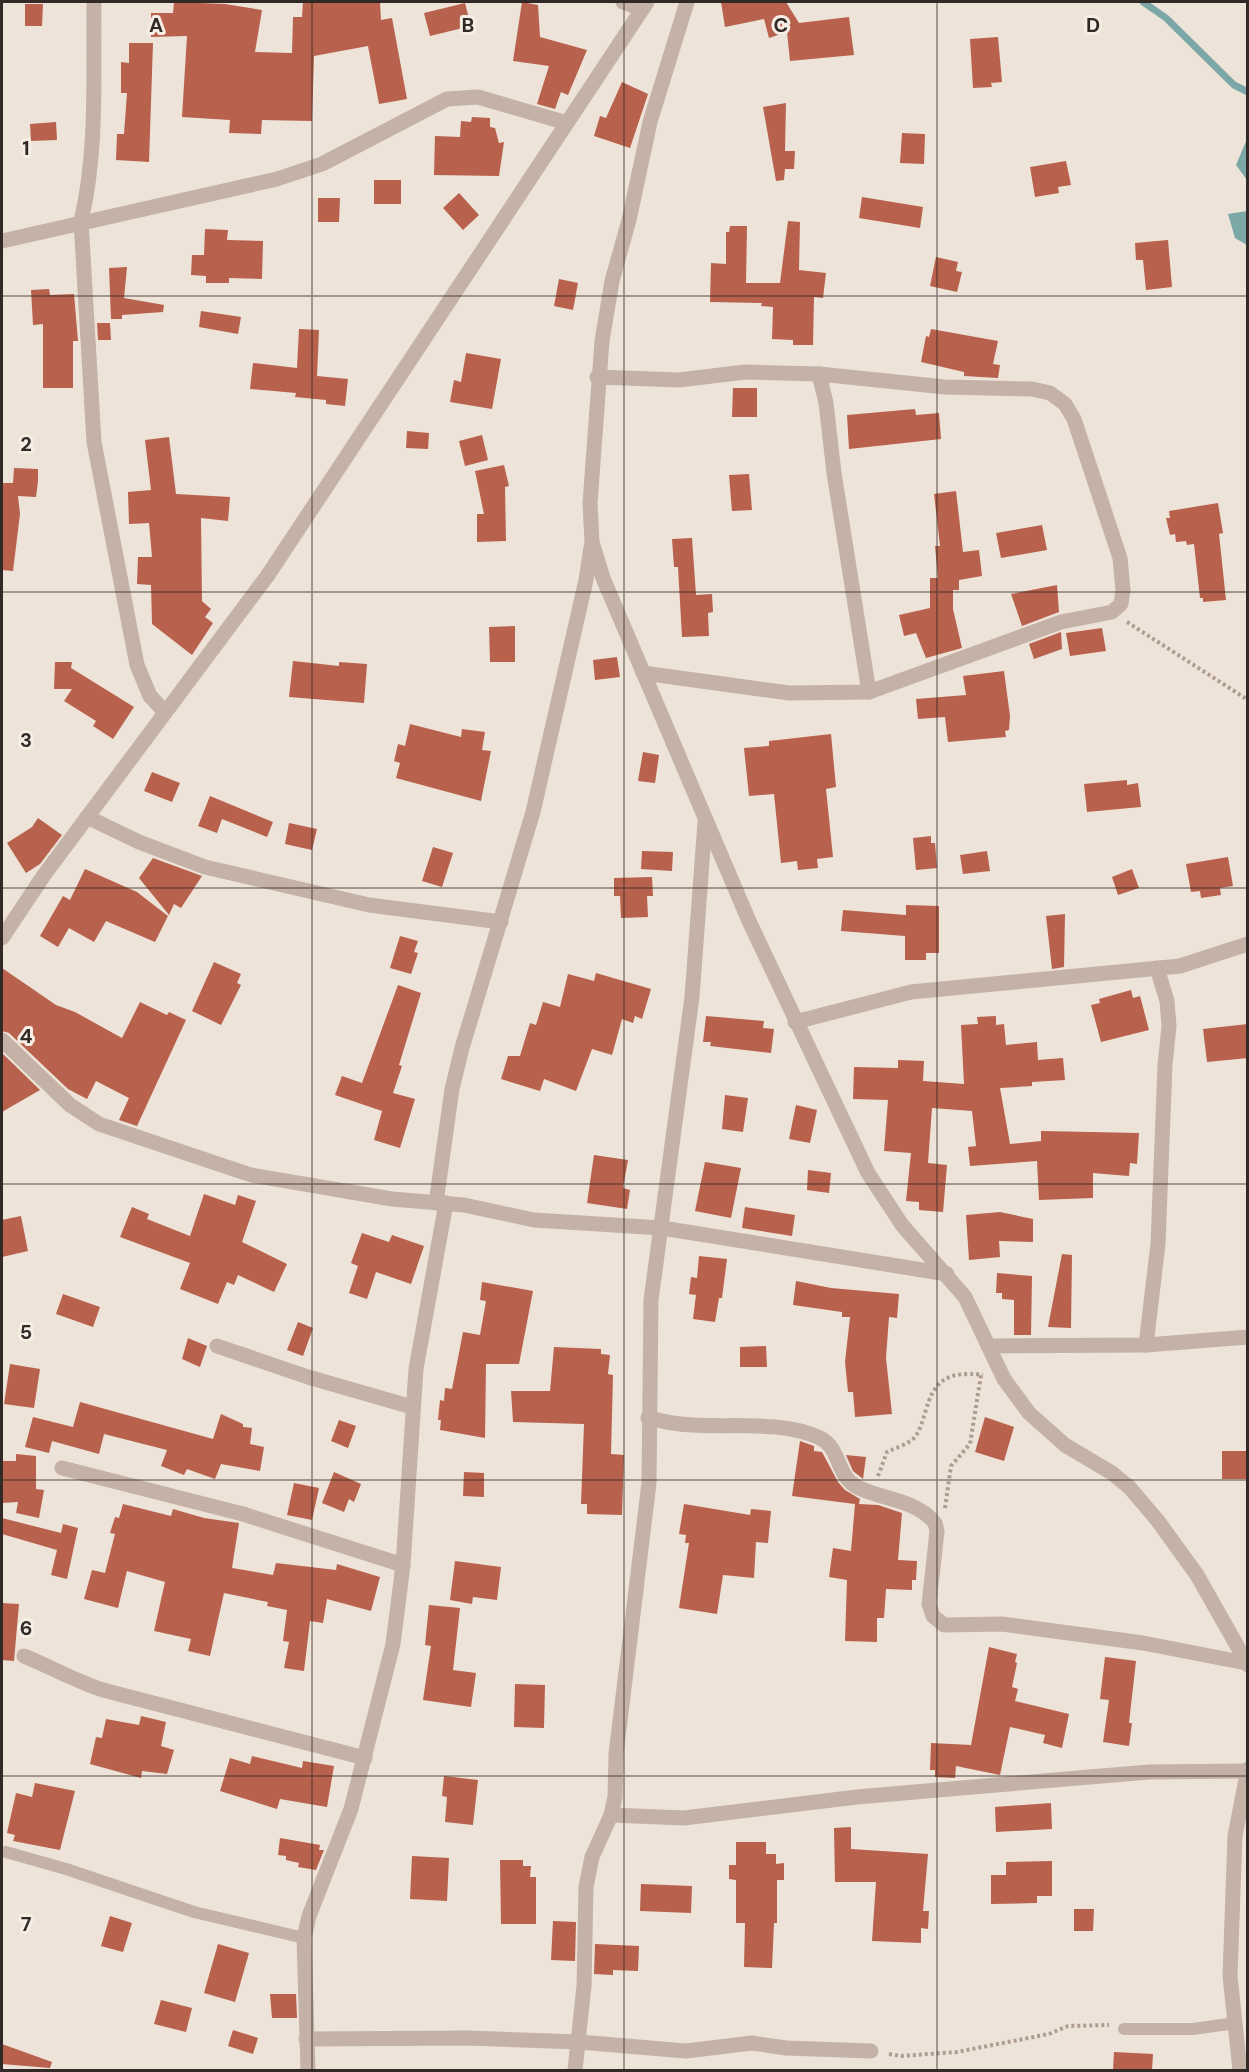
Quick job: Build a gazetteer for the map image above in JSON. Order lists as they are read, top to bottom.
{
  "grid": {
    "columns": [
      "A",
      "B",
      "C",
      "D"
    ],
    "rows": [
      "1",
      "2",
      "3",
      "4",
      "5",
      "6",
      "7"
    ]
  }
}
